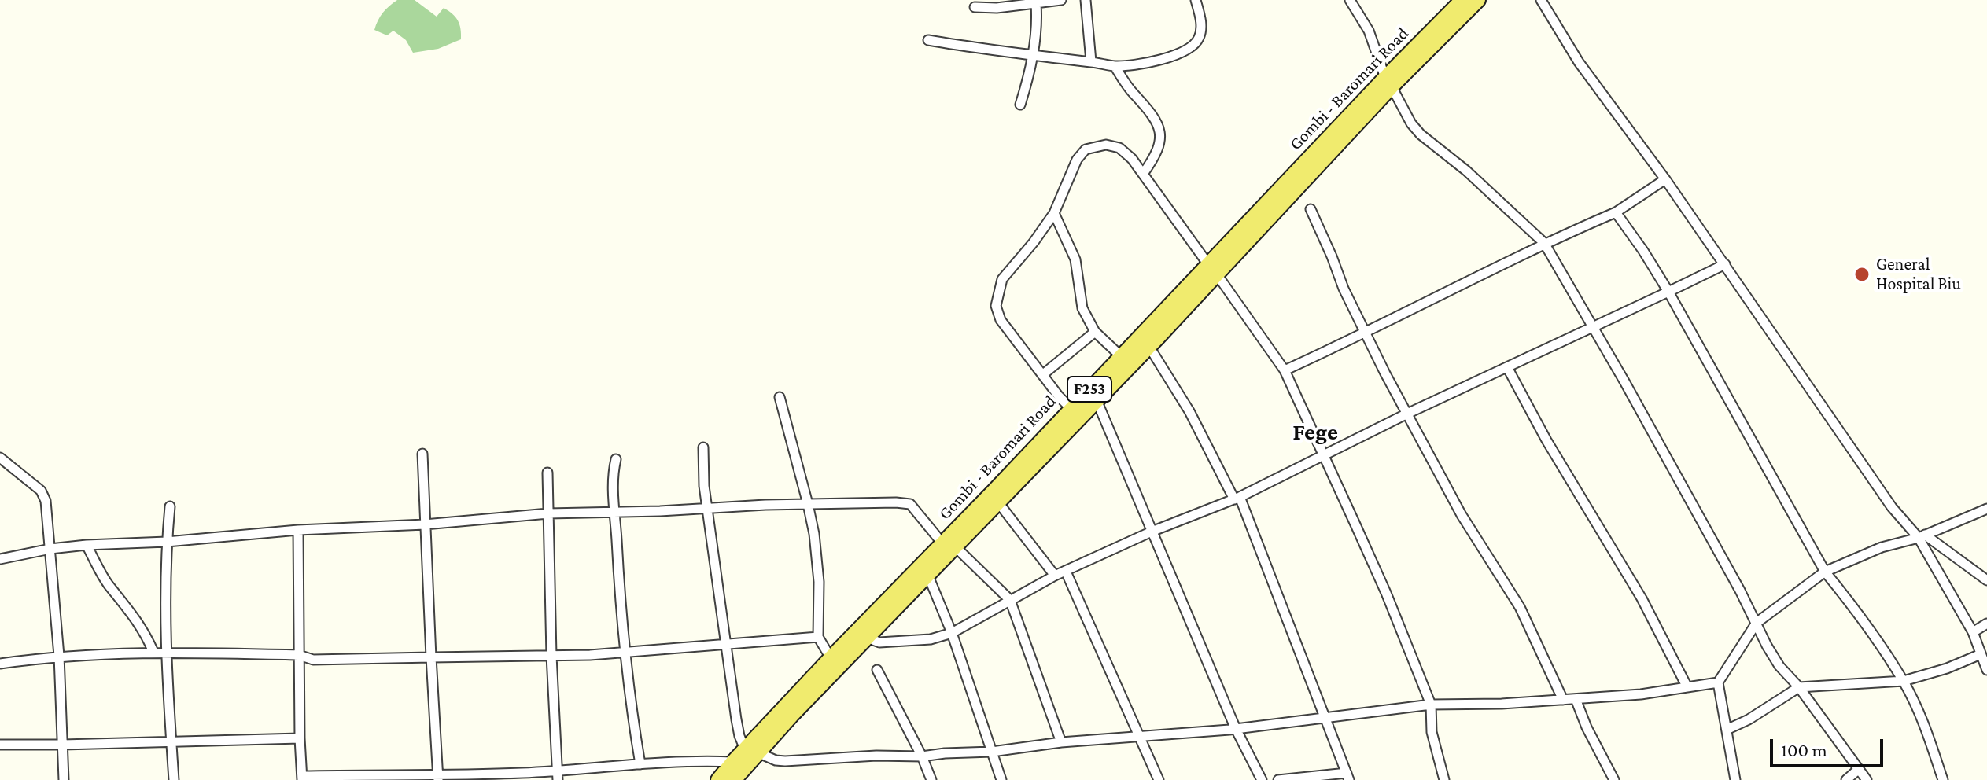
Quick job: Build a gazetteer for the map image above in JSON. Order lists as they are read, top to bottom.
{
  "streets": {
    "main road": ["Gombi - Baromari Road", "F253"]
  },
  "districts": ["Fege"],
  "places": ["General Hospital Biu"],
  "scale_bar": "100 m"
}
